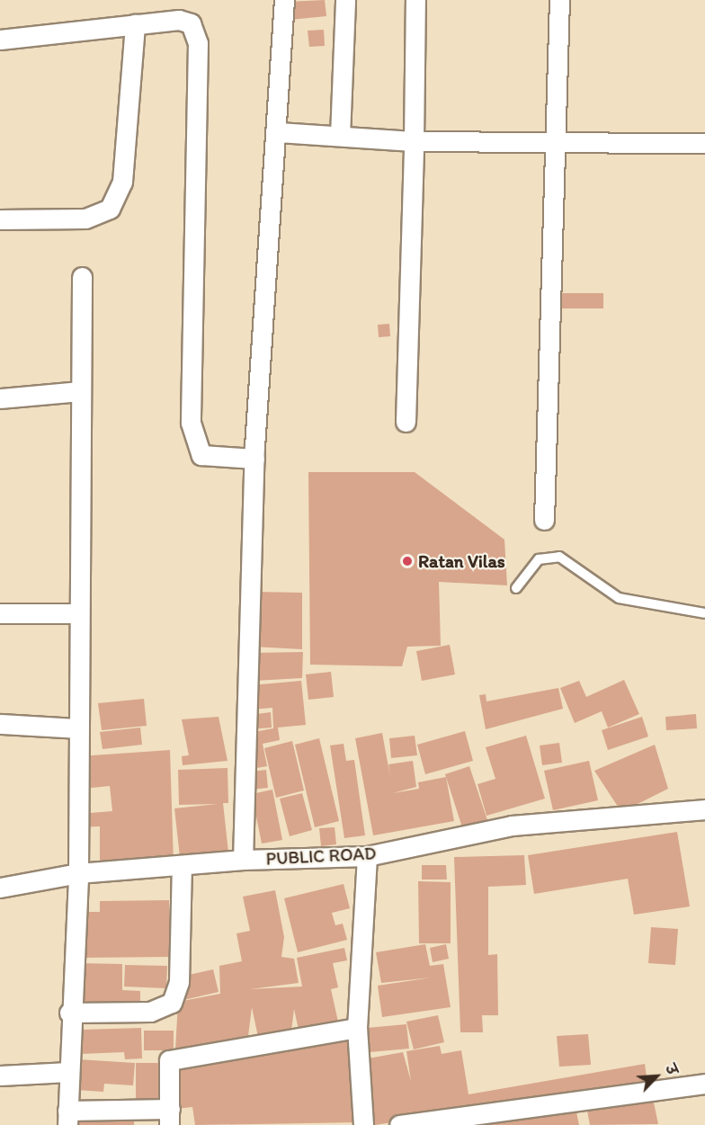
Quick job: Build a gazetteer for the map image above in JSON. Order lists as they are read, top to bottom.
{
  "streets": {
    "street": ["PUBLIC ROAD"]
  },
  "places": ["Ratan Vilas"],
  "north": "top right"
}
